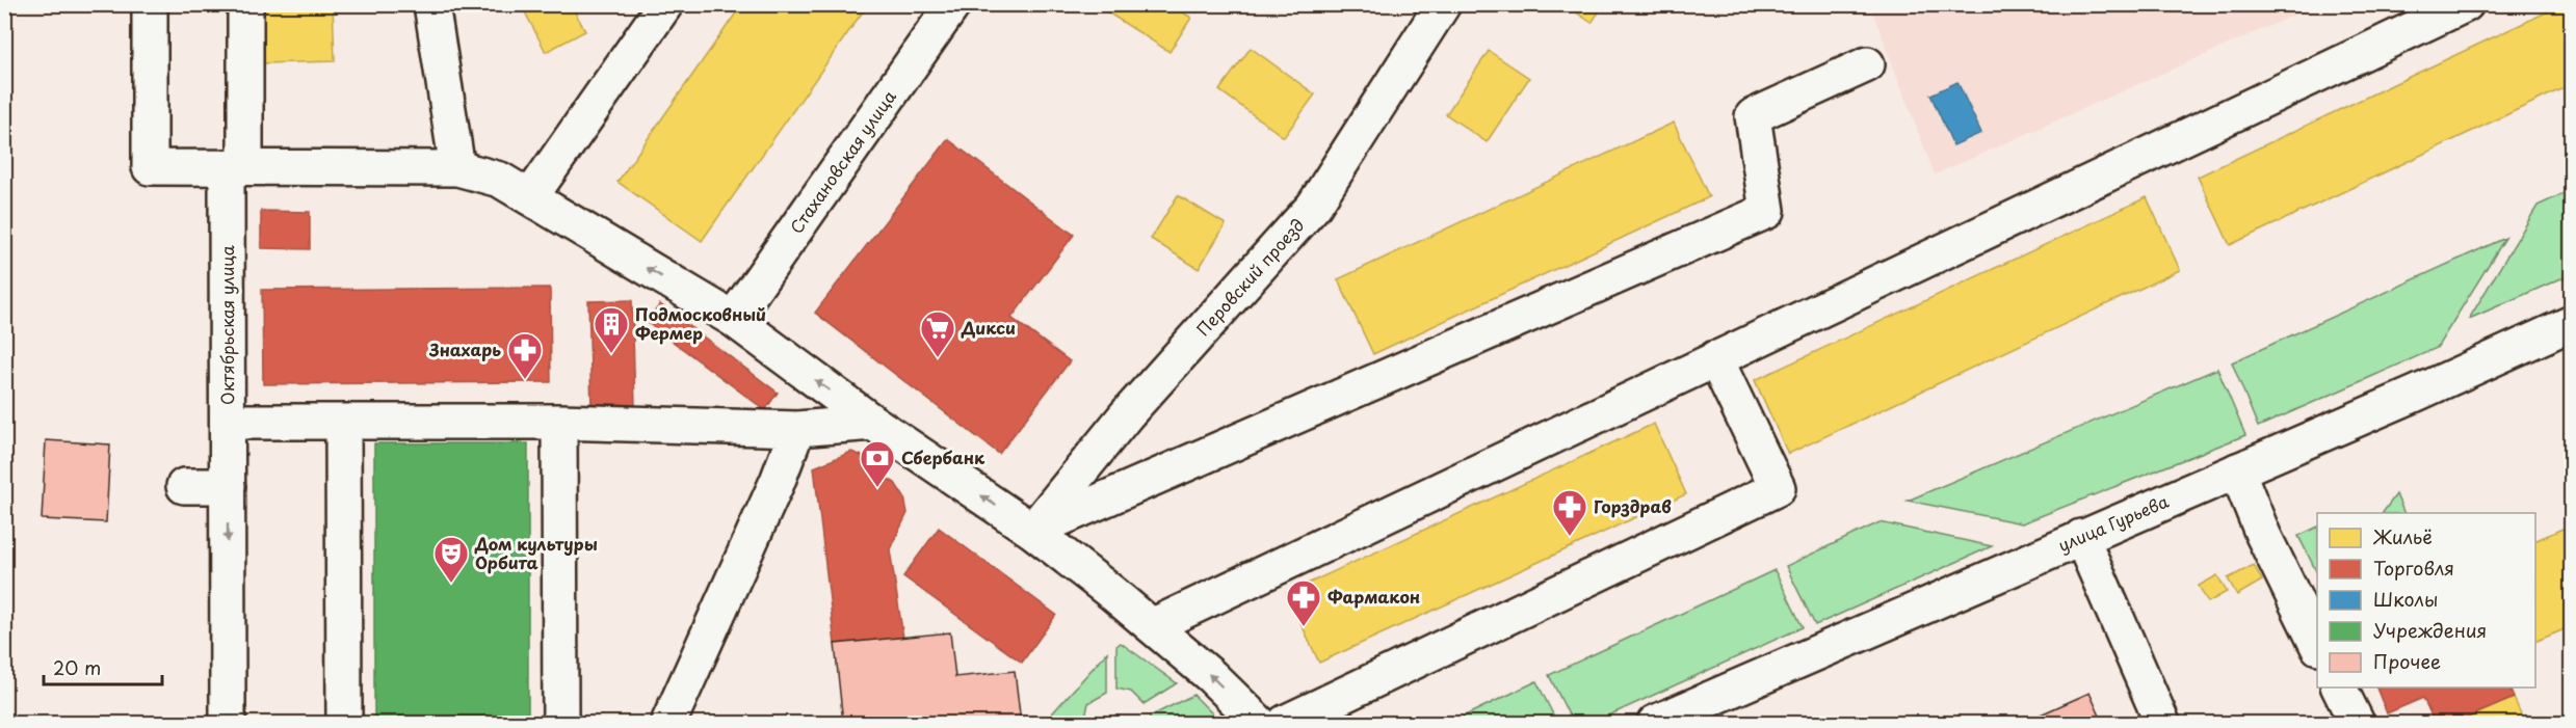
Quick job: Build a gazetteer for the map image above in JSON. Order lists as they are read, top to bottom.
{
  "streets": {
    "street": [
      "Стахановская улица",
      "Перовский проезд",
      "Октябрьская улица",
      "улица Гурьева"
    ]
  },
  "places": {
    "building": ["Подмосковный Фермер"],
    "supermarket": ["Дикси"],
    "pharmacy": ["Знахарь", "Горздрав", "Фармакон"],
    "bank": ["Сбербанк"],
    "theatre": ["Дом культуры Орбита"]
  },
  "legend": [
    "Жильё",
    "Торговля",
    "Школы",
    "Учреждения",
    "Прочее"
  ],
  "scale_bar": "20 m"
}
